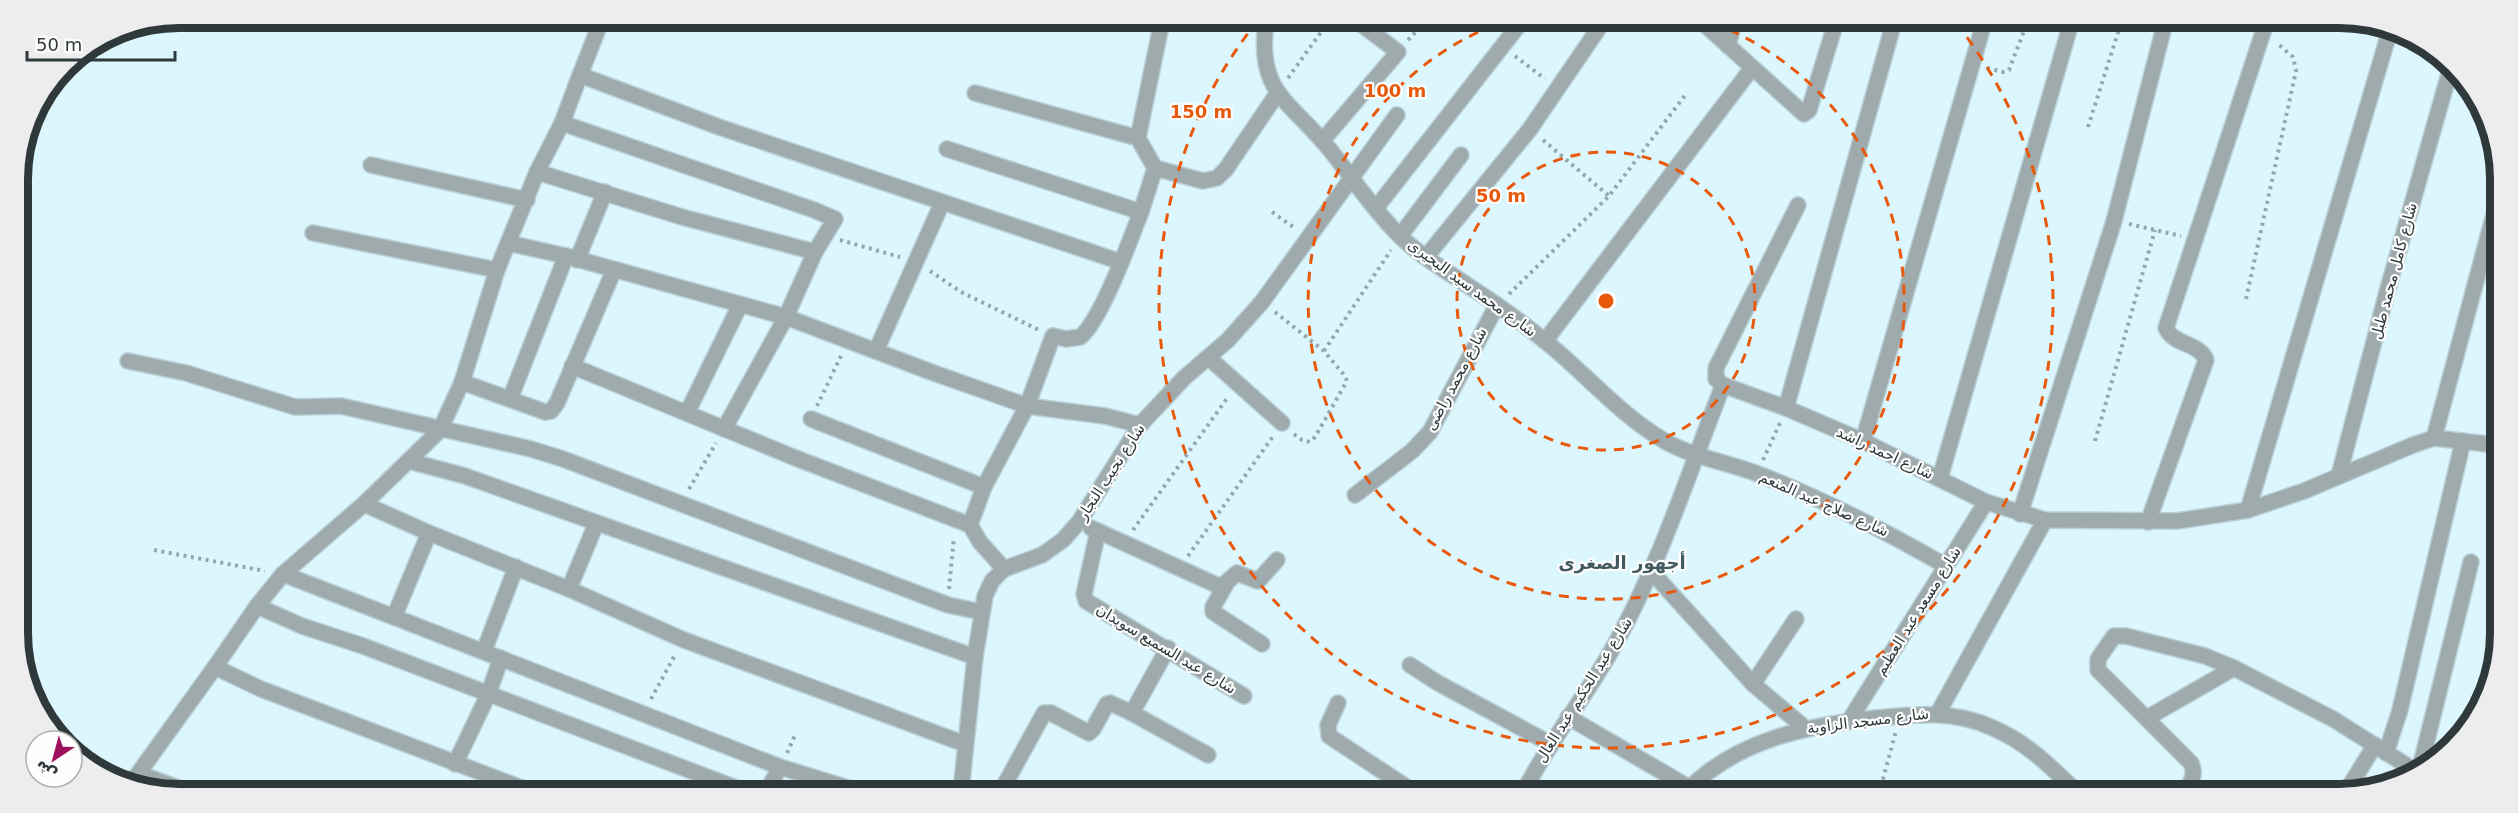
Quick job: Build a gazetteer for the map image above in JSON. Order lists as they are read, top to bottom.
{
  "streets": {
    "street": [
      "شارع كامل محمد طبل",
      "شارع محمد سيد البحيرى",
      "شارع محمد راضى",
      "شارع احمد راشد",
      "شارع نجيب النجار",
      "شارع صلاح عبد المنعم",
      "شارع مسعد عبد العظيم",
      "شارع عبد السميع سويدان",
      "شارع عبد الحكيم عبد العال",
      "شارع مسجد الزاوية"
    ]
  },
  "crossings": [
    ["شارع كامل محمد طبل", "شارع احمد راشد"],
    ["شارع محمد سيد البحيرى", "شارع محمد راضى"],
    ["شارع محمد سيد البحيرى", "شارع نجيب النجار"],
    ["شارع محمد سيد البحيرى", "شارع صلاح عبد المنعم"],
    ["شارع محمد سيد البحيرى", "شارع عبد الحكيم عبد العال"],
    ["شارع احمد راشد", "شارع مسعد عبد العظيم"],
    ["شارع احمد راشد", "شارع عبد الحكيم عبد العال"],
    ["شارع صلاح عبد المنعم", "شارع مسعد عبد العظيم"],
    ["شارع صلاح عبد المنعم", "شارع عبد الحكيم عبد العال"],
    ["شارع مسعد عبد العظيم", "شارع مسجد الزاوية"]
  ],
  "districts": ["أجهور الصغرى"],
  "scale_bar": "50 m",
  "north": "bottom left",
  "rings": ["100 m", "150 m", "50 m"]
}
